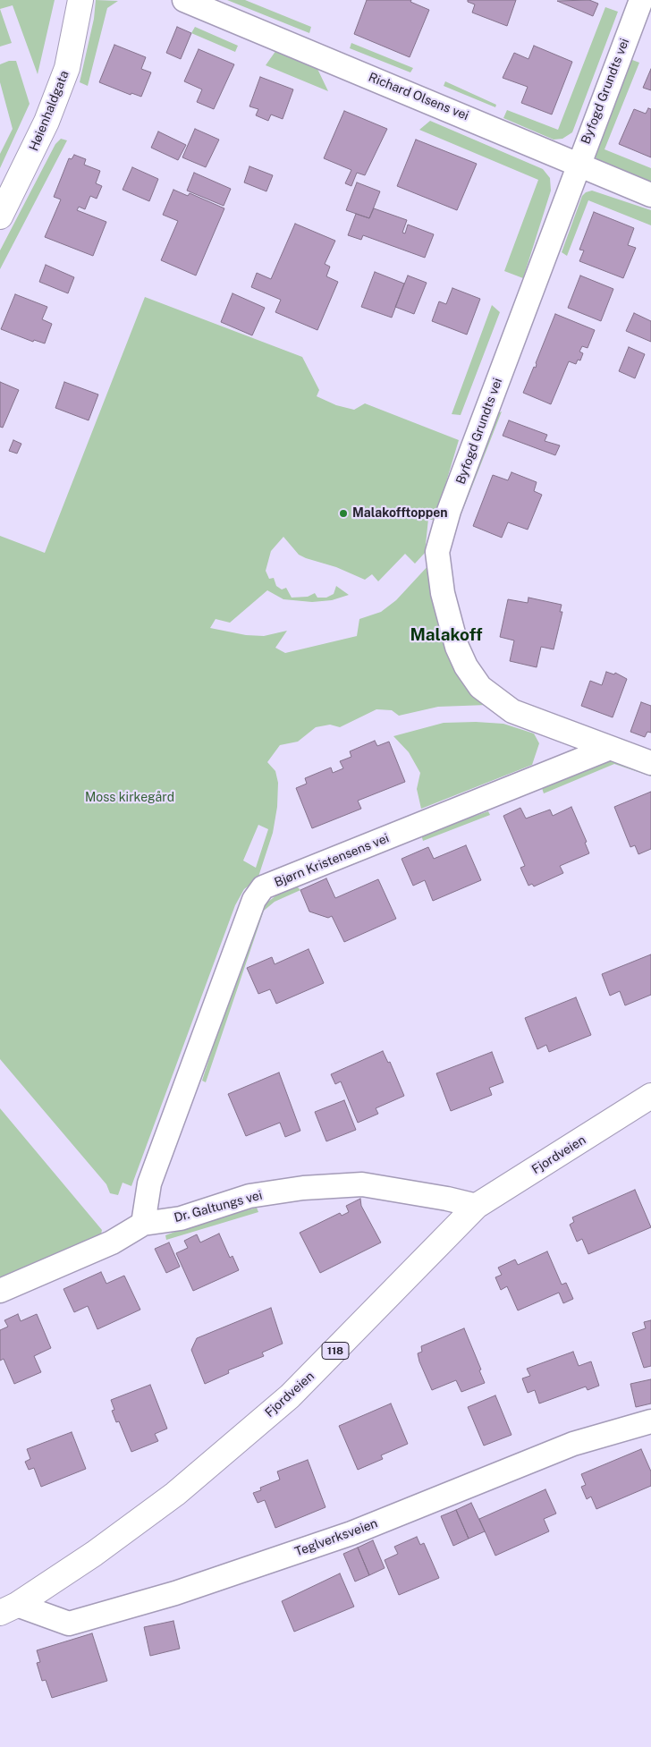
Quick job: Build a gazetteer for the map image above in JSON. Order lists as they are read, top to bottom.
{
  "streets": {
    "main road": ["Høienhaldgata", "Fjordveien", "118"],
    "street": [
      "Byfogd Grundts vei",
      "Richard Olsens vei",
      "Bjørn Kristensens vei",
      "Dr. Galtungs vei",
      "Teglverksveien"
    ]
  },
  "crossings": [
    ["Byfogd Grundts vei", "Richard Olsens vei"],
    ["Byfogd Grundts vei", "Bjørn Kristensens vei"],
    ["Bjørn Kristensens vei", "Dr. Galtungs vei"],
    ["Fjordveien", "Dr. Galtungs vei"],
    ["Fjordveien", "Teglverksveien"]
  ],
  "districts": ["Malakoff"],
  "parks": ["Moss kirkegård"],
  "places": ["Malakofftoppen"]
}
